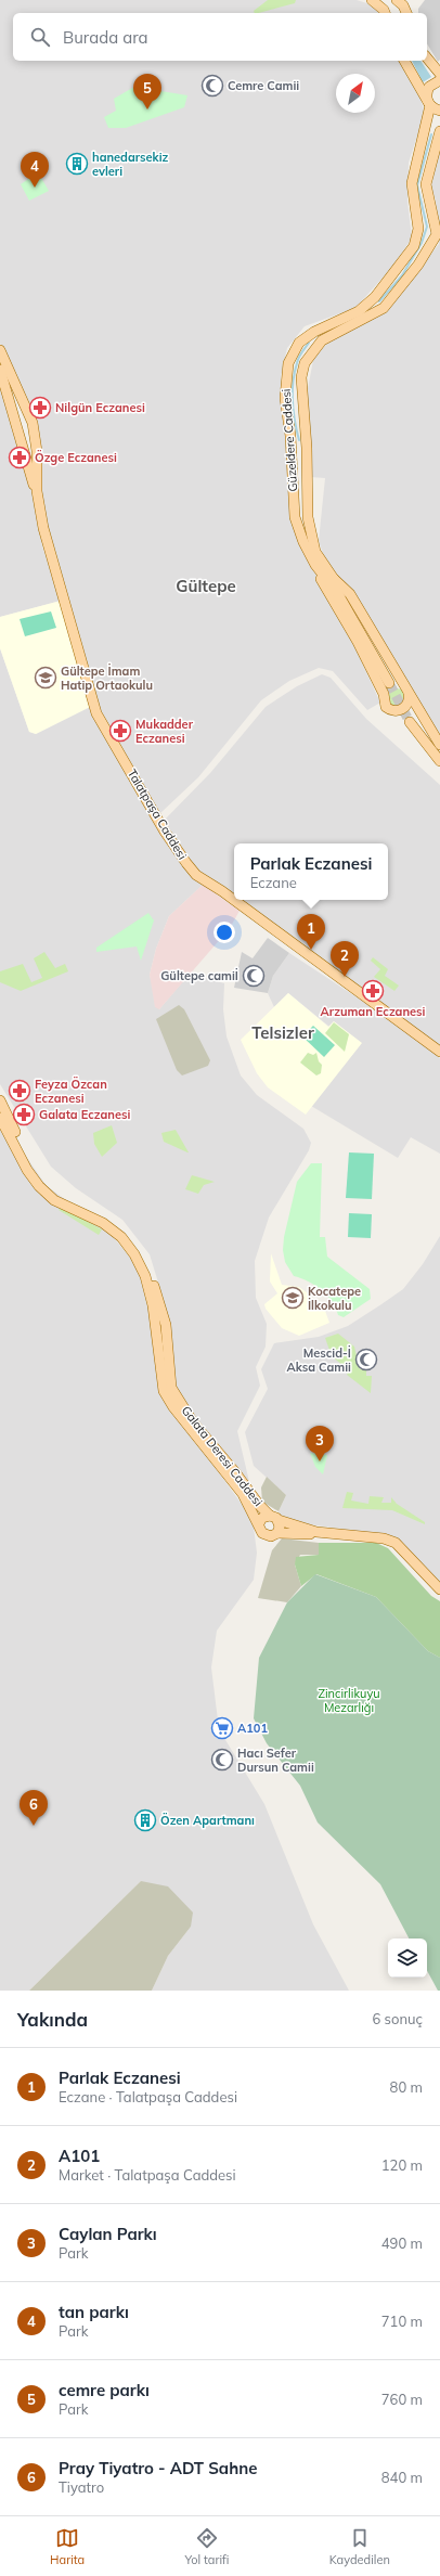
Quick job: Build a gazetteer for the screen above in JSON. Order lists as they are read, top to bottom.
{
  "streets": {
    "main road": ["Güzeldere Caddesi", "Talatpaşa Caddesi", "Galata Deresi Caddesi"]
  },
  "districts": ["Gültepe", "Telsizler"],
  "parks": ["Zincirlikuyu Mezarlığı"],
  "places": {
    "mosque": [
      "Cemre Camii",
      "Gültepe camiİ",
      "Mescid-İ Aksa Camii",
      "Hacı Sefer Dursun Camii"
    ],
    "building": ["hanedarsekiz evleri", "Özen Apartmanı"],
    "pharmacy": [
      "Nilgün Eczanesi",
      "Özge Eczanesi",
      "Mukadder Eczanesi",
      "Arzuman Eczanesi",
      "Feyza Özcan Eczanesi",
      "Galata Eczanesi"
    ],
    "school or university": ["Gültepe İmam Hatip Ortaokulu", "Kocatepe İlkokulu"],
    "supermarket": ["А101"]
  },
  "north": "top right",
  "page": {
    "search": "Burada ara",
    "pins": [
      "5",
      "4",
      "1",
      "2",
      "3",
      "6"
    ],
    "popup": ["Parlak Eczanesi", "Eczane"],
    "heading": ["Yakında", "6 sonuç"],
    "list": [
      {
        "mark": "1",
        "name": "Parlak Eczanesi",
        "note": "Eczane · Talatpaşa Caddesi",
        "value": "80 m"
      },
      {
        "mark": "2",
        "name": "A101",
        "note": "Market · Talatpaşa Caddesi",
        "value": "120 m"
      },
      {
        "mark": "3",
        "name": "Caylan Parkı",
        "note": "Park",
        "value": "490 m"
      },
      {
        "mark": "4",
        "name": "tan parkı",
        "note": "Park",
        "value": "710 m"
      },
      {
        "mark": "5",
        "name": "cemre parkı",
        "note": "Park",
        "value": "760 m"
      },
      {
        "mark": "6",
        "name": "Pray Tiyatro - ADT Sahne",
        "note": "Tiyatro",
        "value": "840 m"
      }
    ],
    "nav": ["Harita", "Yol tarifi", "Kaydedilen"]
  }
}
